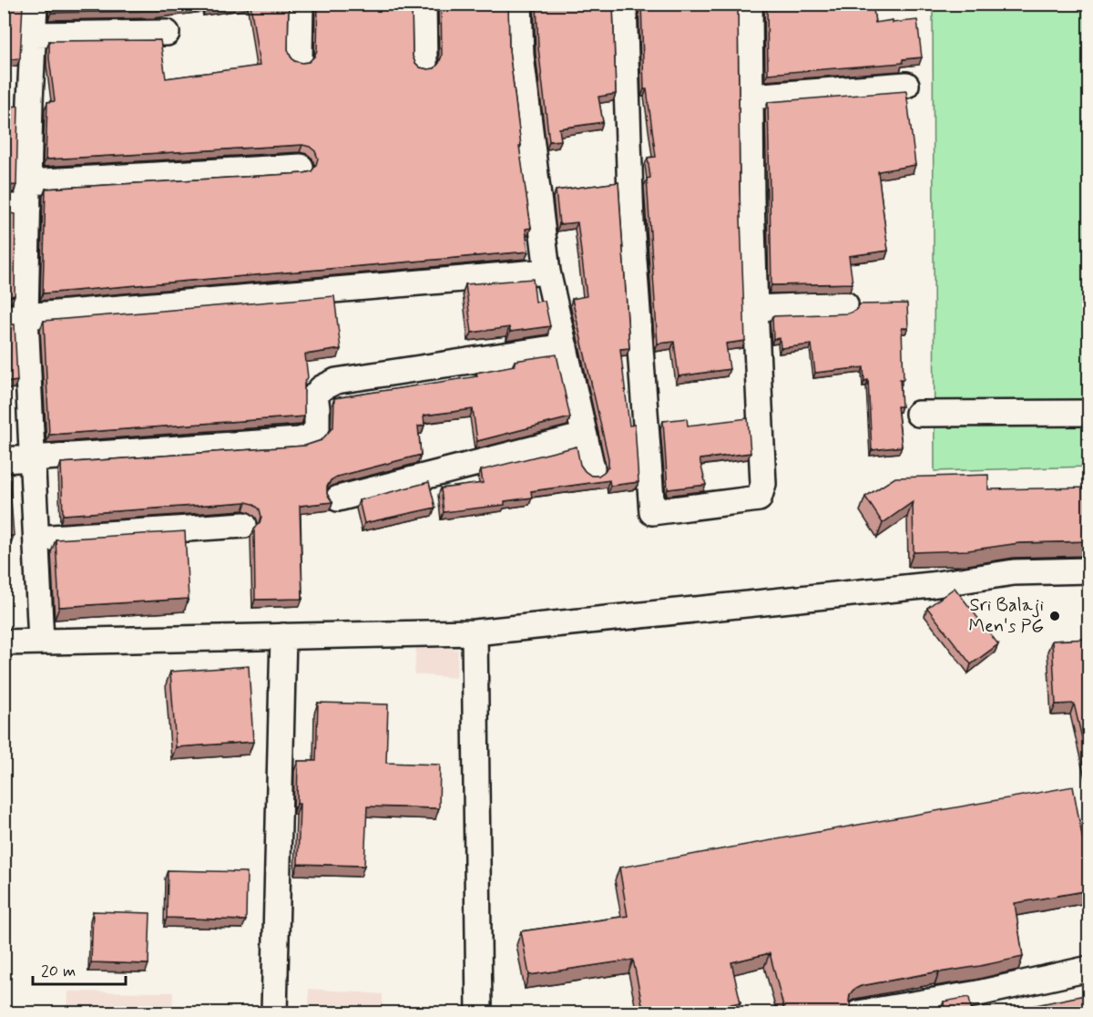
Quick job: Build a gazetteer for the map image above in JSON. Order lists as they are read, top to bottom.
{
  "places": ["Sri Balaji Men's PG"],
  "scale_bar": "20 m"
}
